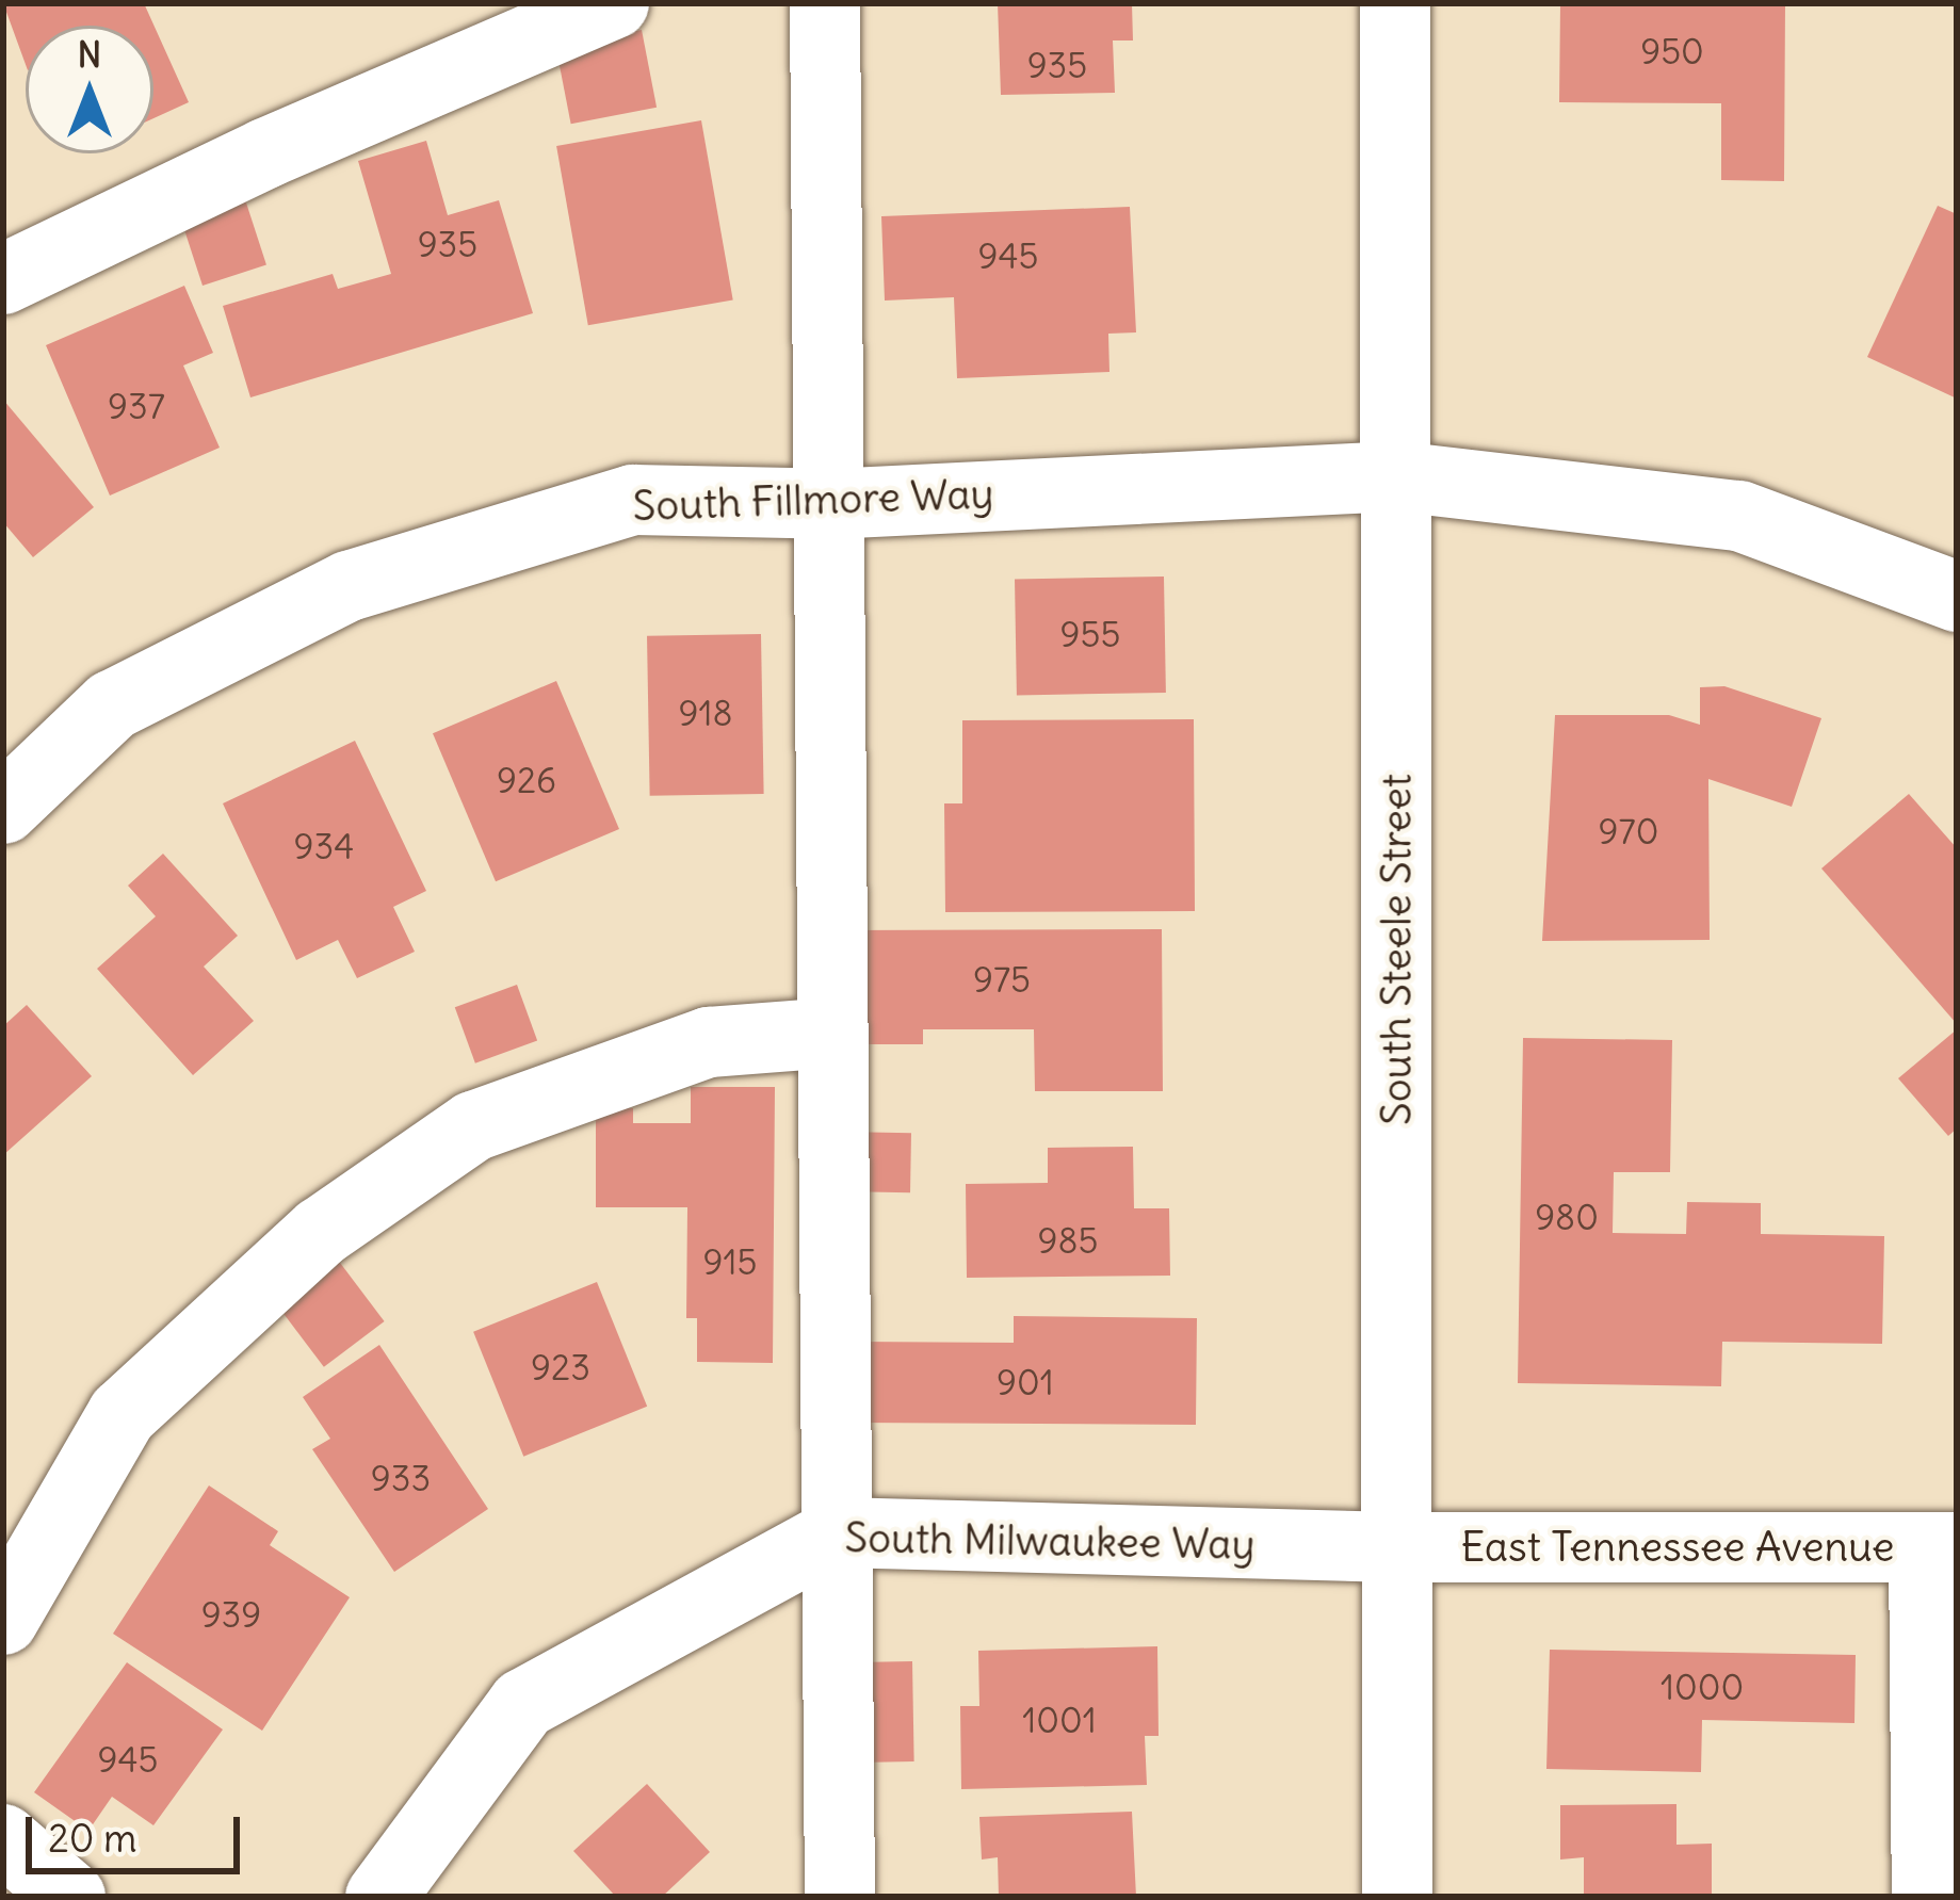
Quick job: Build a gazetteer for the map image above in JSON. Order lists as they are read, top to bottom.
{
  "streets": {
    "street": [
      "South Fillmore Way",
      "South Steele Street",
      "South Milwaukee Way",
      "East Tennessee Avenue"
    ]
  },
  "crossings": [
    ["South Fillmore Way", "South Steele Street"],
    ["South Steele Street", "South Milwaukee Way"],
    ["South Steele Street", "East Tennessee Avenue"],
    ["South Milwaukee Way", "East Tennessee Avenue"]
  ],
  "house_numbers": [
    "950",
    "935",
    "935",
    "945",
    "937",
    "955",
    "918",
    "926",
    "970",
    "934",
    "975",
    "980",
    "985",
    "915",
    "923",
    "901",
    "933",
    "939",
    "1000",
    "1001",
    "945"
  ],
  "scale_bar": "20 m",
  "north": "top"
}
